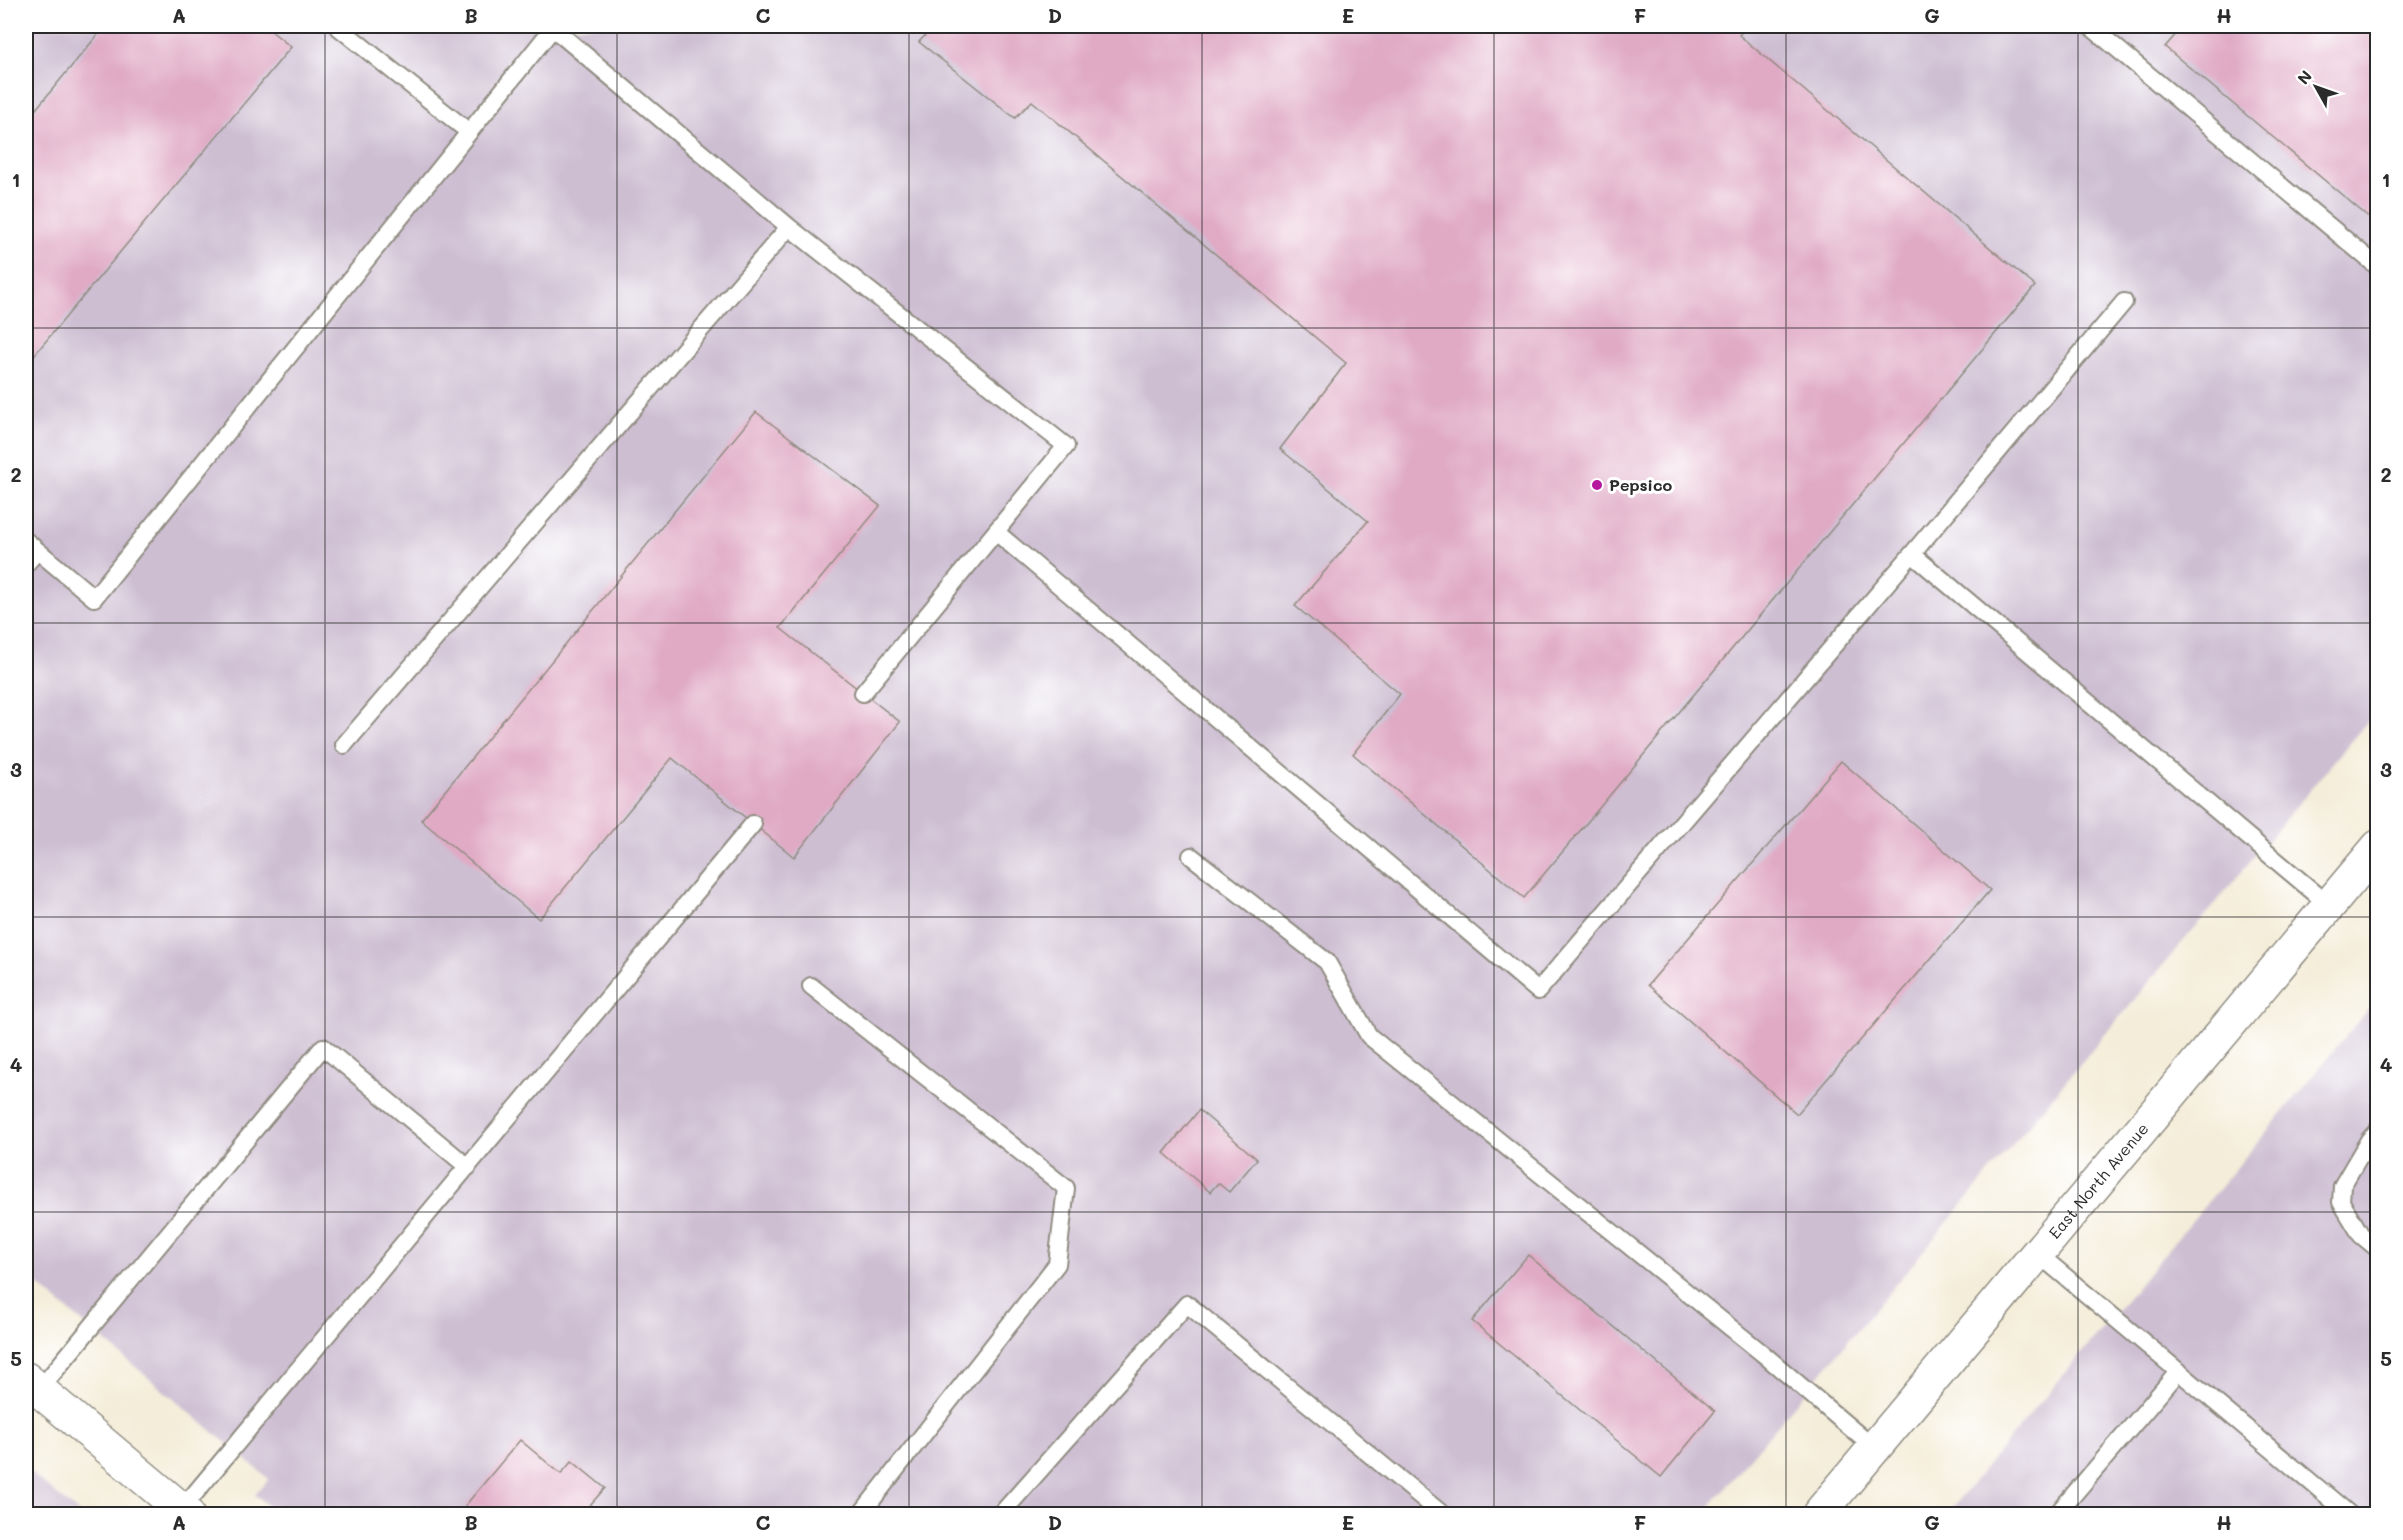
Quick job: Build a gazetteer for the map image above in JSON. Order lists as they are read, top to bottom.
{
  "streets": {
    "street": ["East North Avenue"]
  },
  "places": ["Pepsico"],
  "north": "top left",
  "grid": {
    "columns": [
      "A",
      "B",
      "C",
      "D",
      "E",
      "F",
      "G",
      "H"
    ],
    "rows": [
      "1",
      "2",
      "3",
      "4",
      "5"
    ]
  }
}
